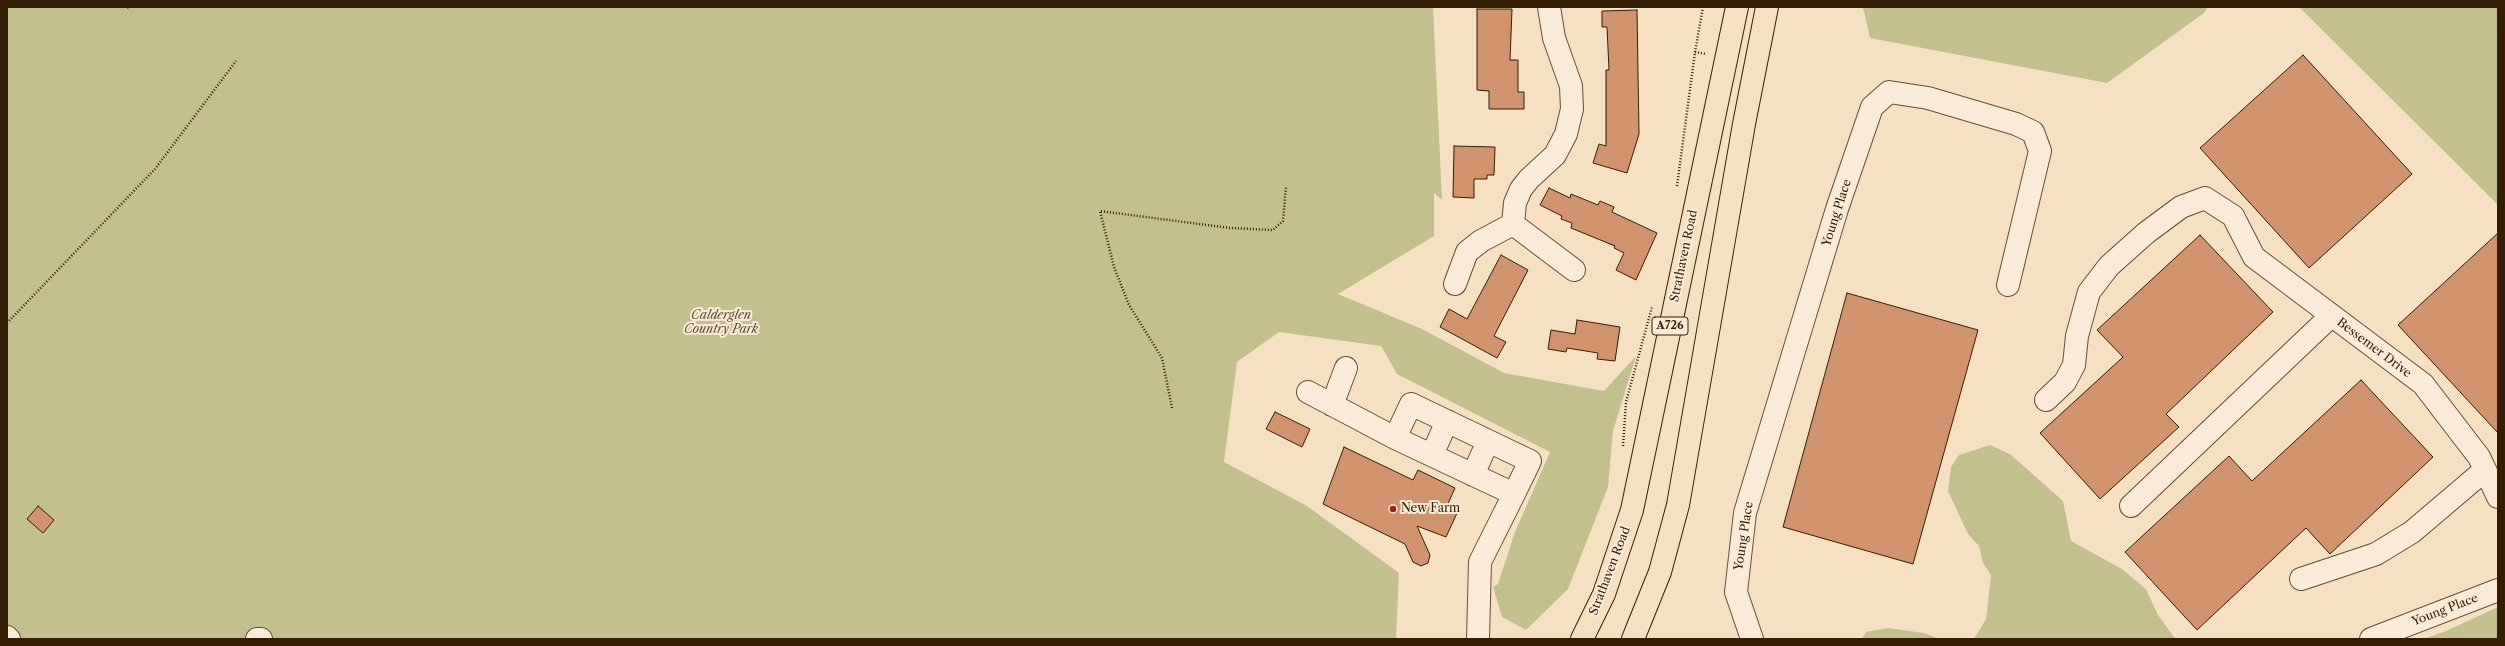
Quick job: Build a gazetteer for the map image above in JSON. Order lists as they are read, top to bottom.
{
  "streets": {
    "main road": ["Strathaven Road", "A726"],
    "street": ["Young Place", "Bessemer Drive"]
  },
  "parks": ["Calderglen Country Park"],
  "places": ["New Farm"]
}
